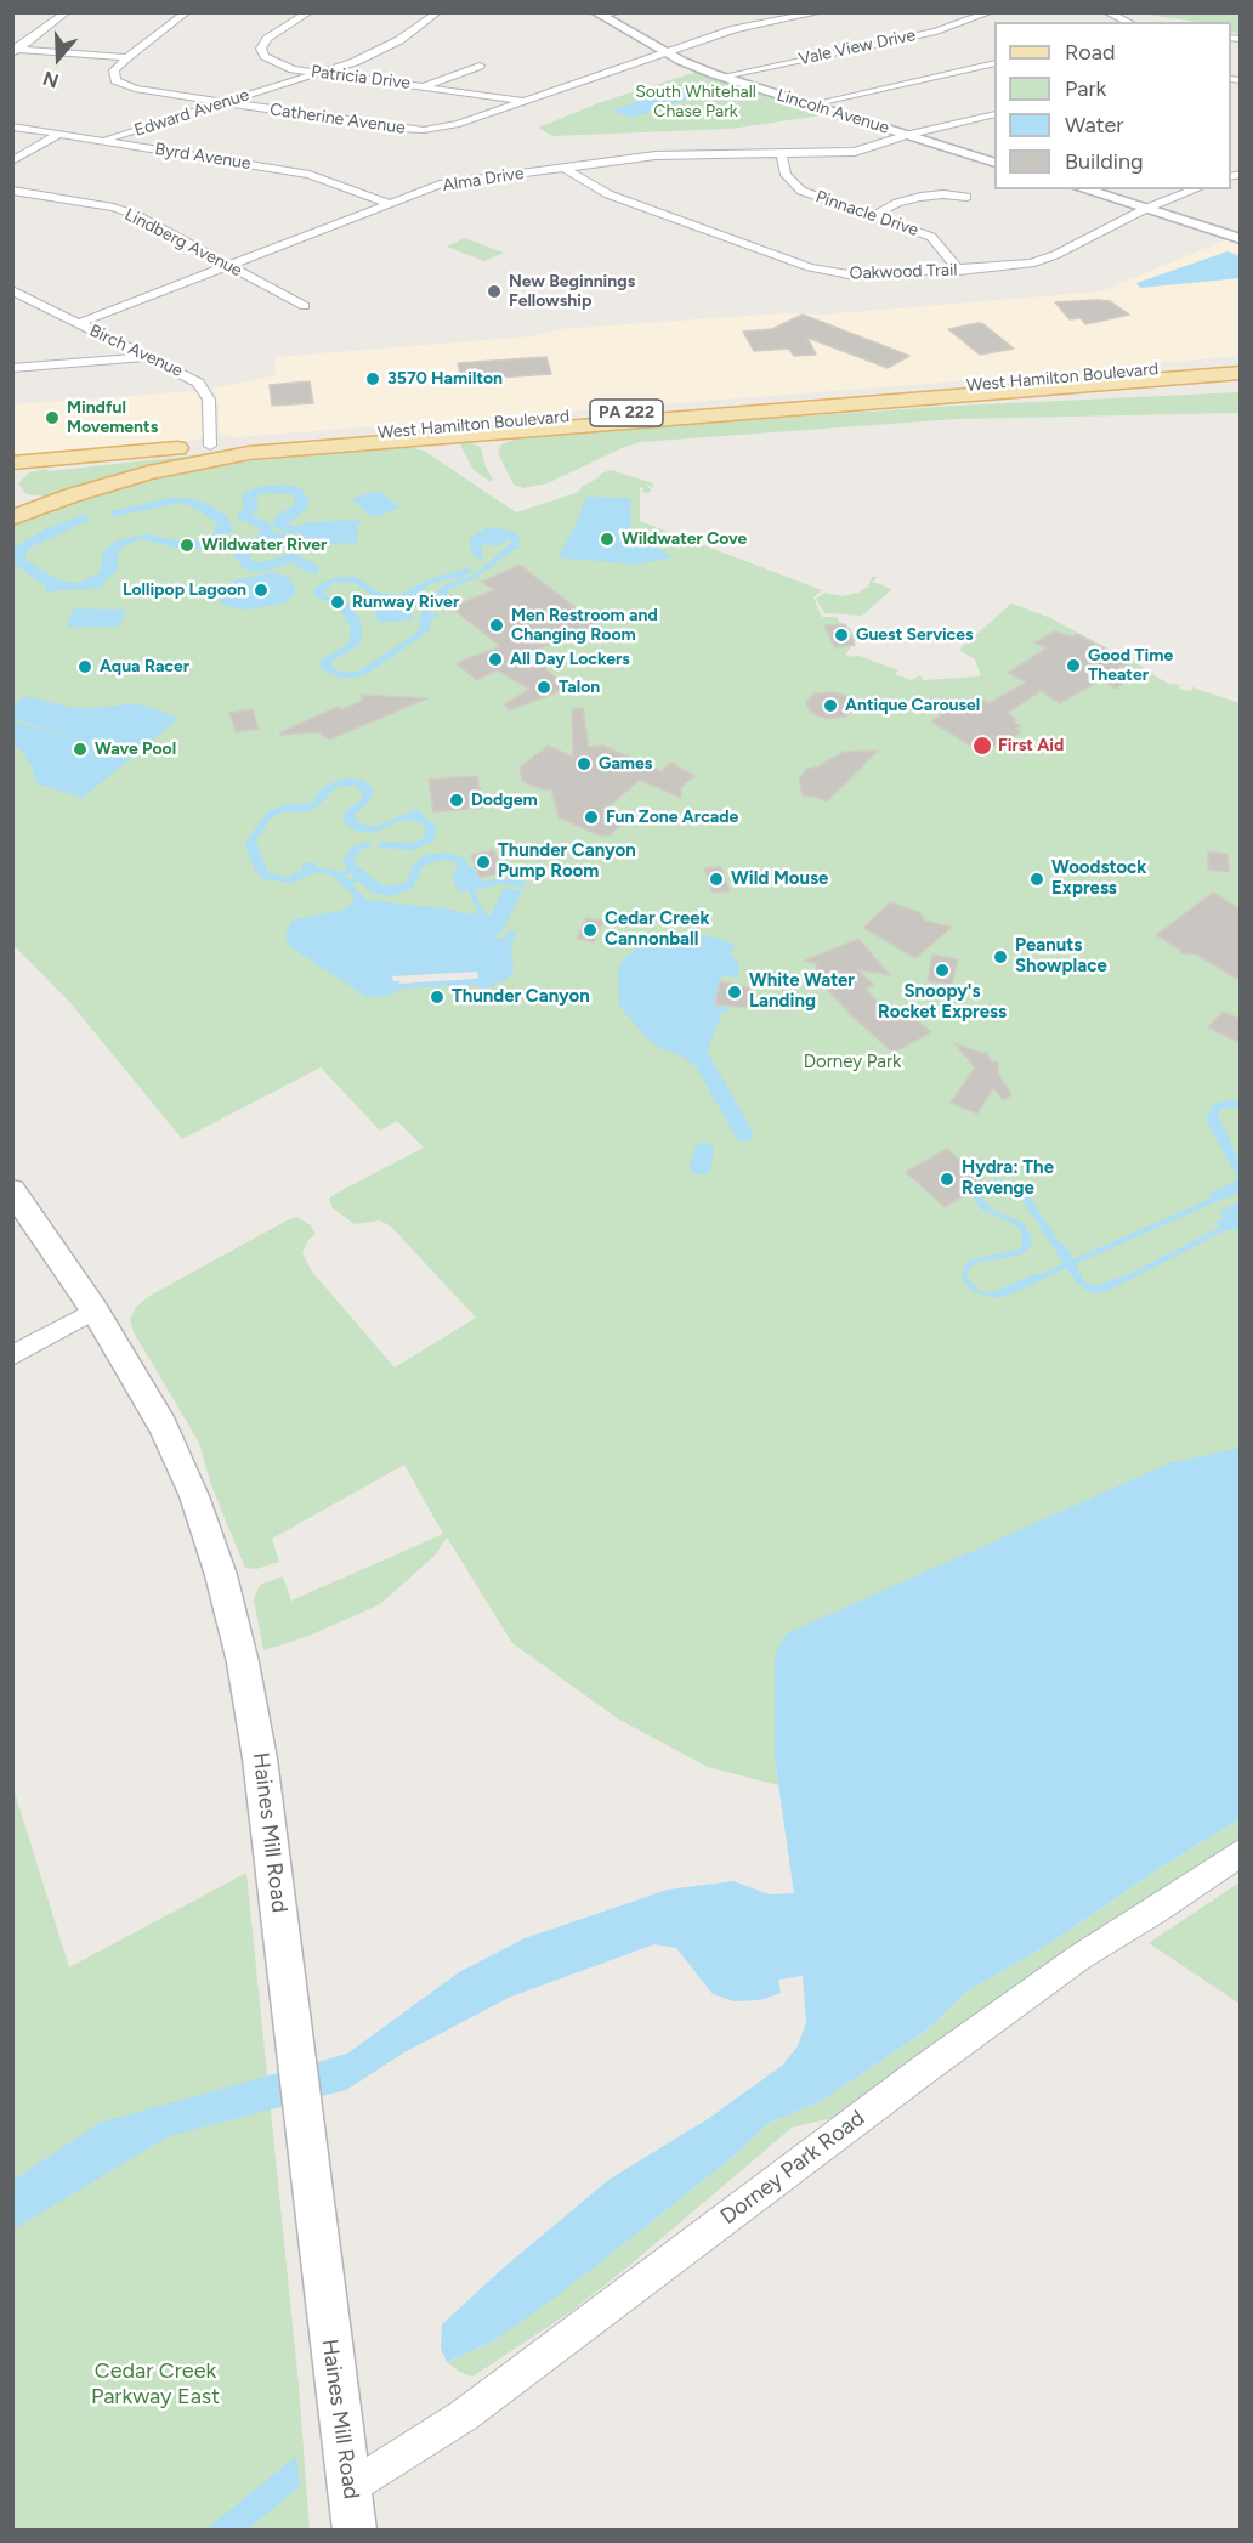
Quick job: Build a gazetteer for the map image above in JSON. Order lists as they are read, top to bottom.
{
  "streets": {
    "main road": ["West Hamilton Boulevard", "PA 222"],
    "street": [
      "Vale View Drive",
      "Patricia Drive",
      "Lincoln Avenue",
      "Edward Avenue",
      "Catherine Avenue",
      "Byrd Avenue",
      "Alma Drive",
      "Pinnacle Drive",
      "Lindberg Avenue",
      "Oakwood Trail",
      "Birch Avenue",
      "Haines Mill Road",
      "Dorney Park Road"
    ]
  },
  "crossings": [
    ["Vale View Drive", "Lincoln Avenue"],
    ["Patricia Drive", "Edward Avenue"],
    ["Patricia Drive", "Catherine Avenue"],
    ["Lincoln Avenue", "Catherine Avenue"],
    ["Lincoln Avenue", "Alma Drive"],
    ["Edward Avenue", "Catherine Avenue"],
    ["Edward Avenue", "Byrd Avenue"],
    ["Byrd Avenue", "Alma Drive"],
    ["Alma Drive", "Pinnacle Drive"],
    ["Alma Drive", "Lindberg Avenue"],
    ["Alma Drive", "Oakwood Trail"],
    ["Alma Drive", "Birch Avenue"],
    ["Pinnacle Drive", "Oakwood Trail"],
    ["Birch Avenue", "West Hamilton Boulevard"],
    ["West Hamilton Boulevard", "PA 222"],
    ["Haines Mill Road", "Dorney Park Road"]
  ],
  "parks": ["South Whitehall Chase Park", "Dorney Park", "Cedar Creek Parkway East"],
  "places": [
    "New Beginnings Fellowship",
    "3570 Hamilton",
    "Mindful Movements",
    "Wildwater Cove",
    "Wildwater River",
    "Lollipop Lagoon",
    "Runway River",
    "Men Restroom and Changing Room",
    "Guest Services",
    "All Day Lockers",
    "Good Time Theater",
    "Aqua Racer",
    "Talon",
    "Antique Carousel",
    "First Aid",
    "Wave Pool",
    "Games",
    "Dodgem",
    "Fun Zone Arcade",
    "Thunder Canyon Pump Room",
    "Wild Mouse",
    "Woodstock Express",
    "Cedar Creek Cannonball",
    "Peanuts Showplace",
    "Snoopy's Rocket Express",
    "White Water Landing",
    "Thunder Canyon",
    "Hydra: The Revenge"
  ],
  "legend": [
    "Road",
    "Park",
    "Water",
    "Building"
  ],
  "north": "bottom"
}
